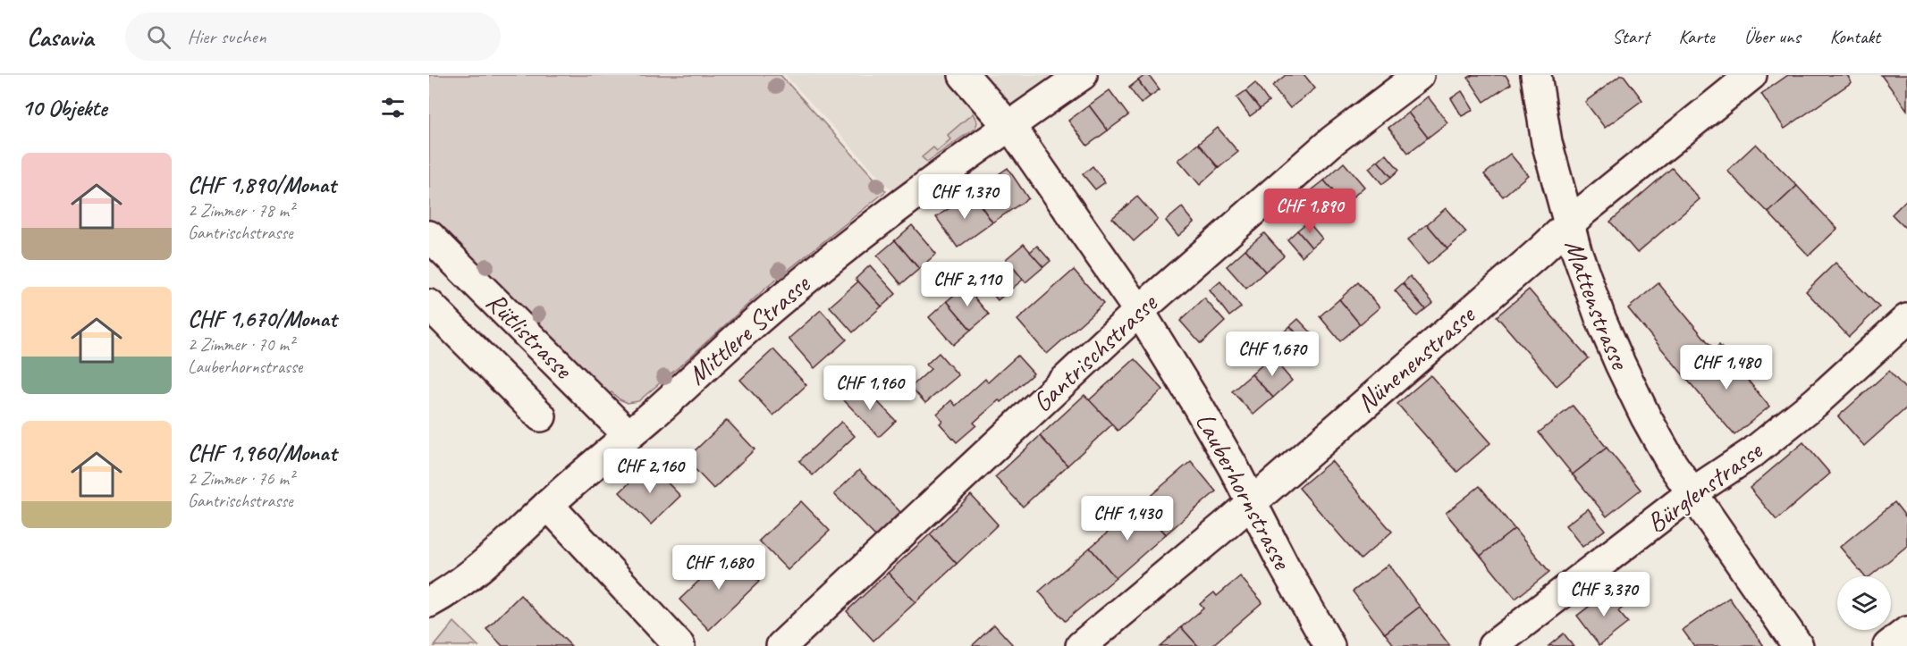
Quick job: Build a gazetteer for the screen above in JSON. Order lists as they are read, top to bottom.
{
  "streets": {
    "street": [
      "Mattenstrasse",
      "Mittlere Strasse",
      "Rütlistrasse",
      "Gantrischstrasse",
      "Nünenenstrasse",
      "Bürglenstrasse",
      "Lauberhornstrasse"
    ]
  },
  "crossings": [
    ["Mattenstrasse", "Nünenenstrasse"],
    ["Mattenstrasse", "Bürglenstrasse"],
    ["Mittlere Strasse", "Rütlistrasse"],
    ["Mittlere Strasse", "Lauberhornstrasse"],
    ["Gantrischstrasse", "Lauberhornstrasse"],
    ["Nünenenstrasse", "Lauberhornstrasse"]
  ],
  "page": {
    "header": "Casavia",
    "search": "Hier suchen",
    "nav": [
      "Start",
      "Karte",
      "Über uns",
      "Kontakt"
    ],
    "heading": "10 Objekte",
    "list": [
      {
        "name": "CHF 1,890/Monat",
        "note": "2 Zimmer · 78 m² · Gantrischstrasse"
      },
      {
        "name": "CHF 1,670/Monat",
        "note": "2 Zimmer · 70 m² · Lauberhornstrasse"
      },
      {
        "name": "CHF 1,960/Monat",
        "note": "2 Zimmer · 76 m² · Gantrischstrasse"
      }
    ],
    "price": [
      "CHF 1,370",
      "CHF 1,890",
      "CHF 2,110",
      "CHF 1,670",
      "CHF 1,480",
      "CHF 1,960",
      "CHF 2,160",
      "CHF 1,430",
      "CHF 1,680",
      "CHF 3,370"
    ]
  }
}
